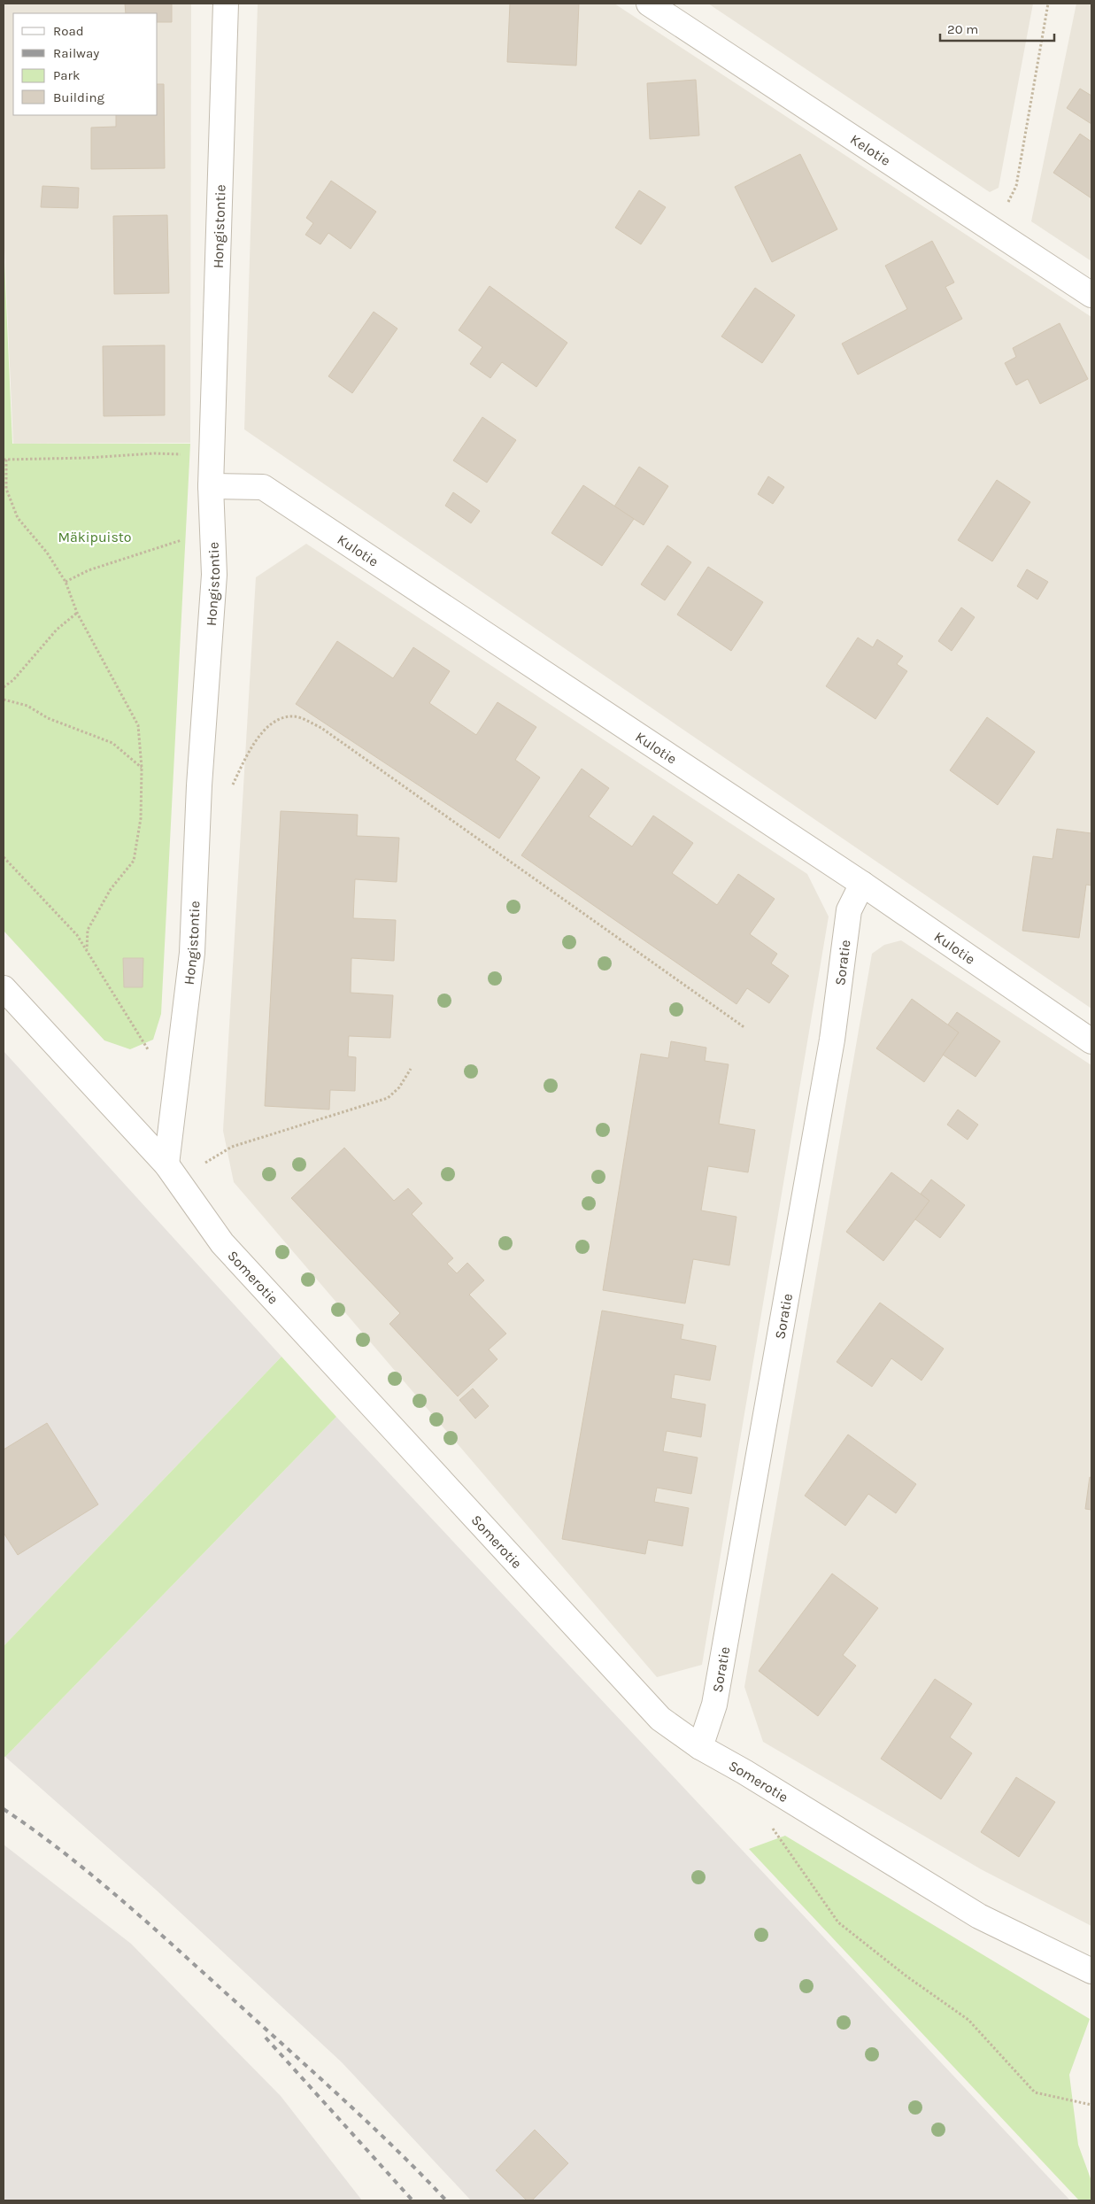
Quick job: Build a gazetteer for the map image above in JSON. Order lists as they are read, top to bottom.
{
  "streets": {
    "street": [
      "Kelotie",
      "Hongistontie",
      "Kulotie",
      "Soratie",
      "Somerotie"
    ]
  },
  "crossings": [
    ["Hongistontie", "Kulotie"],
    ["Hongistontie", "Somerotie"],
    ["Kulotie", "Soratie"],
    ["Soratie", "Somerotie"]
  ],
  "parks": ["Mäkipuisto"],
  "legend": [
    "Road",
    "Railway",
    "Park",
    "Building"
  ],
  "scale_bar": "20 m"
}
